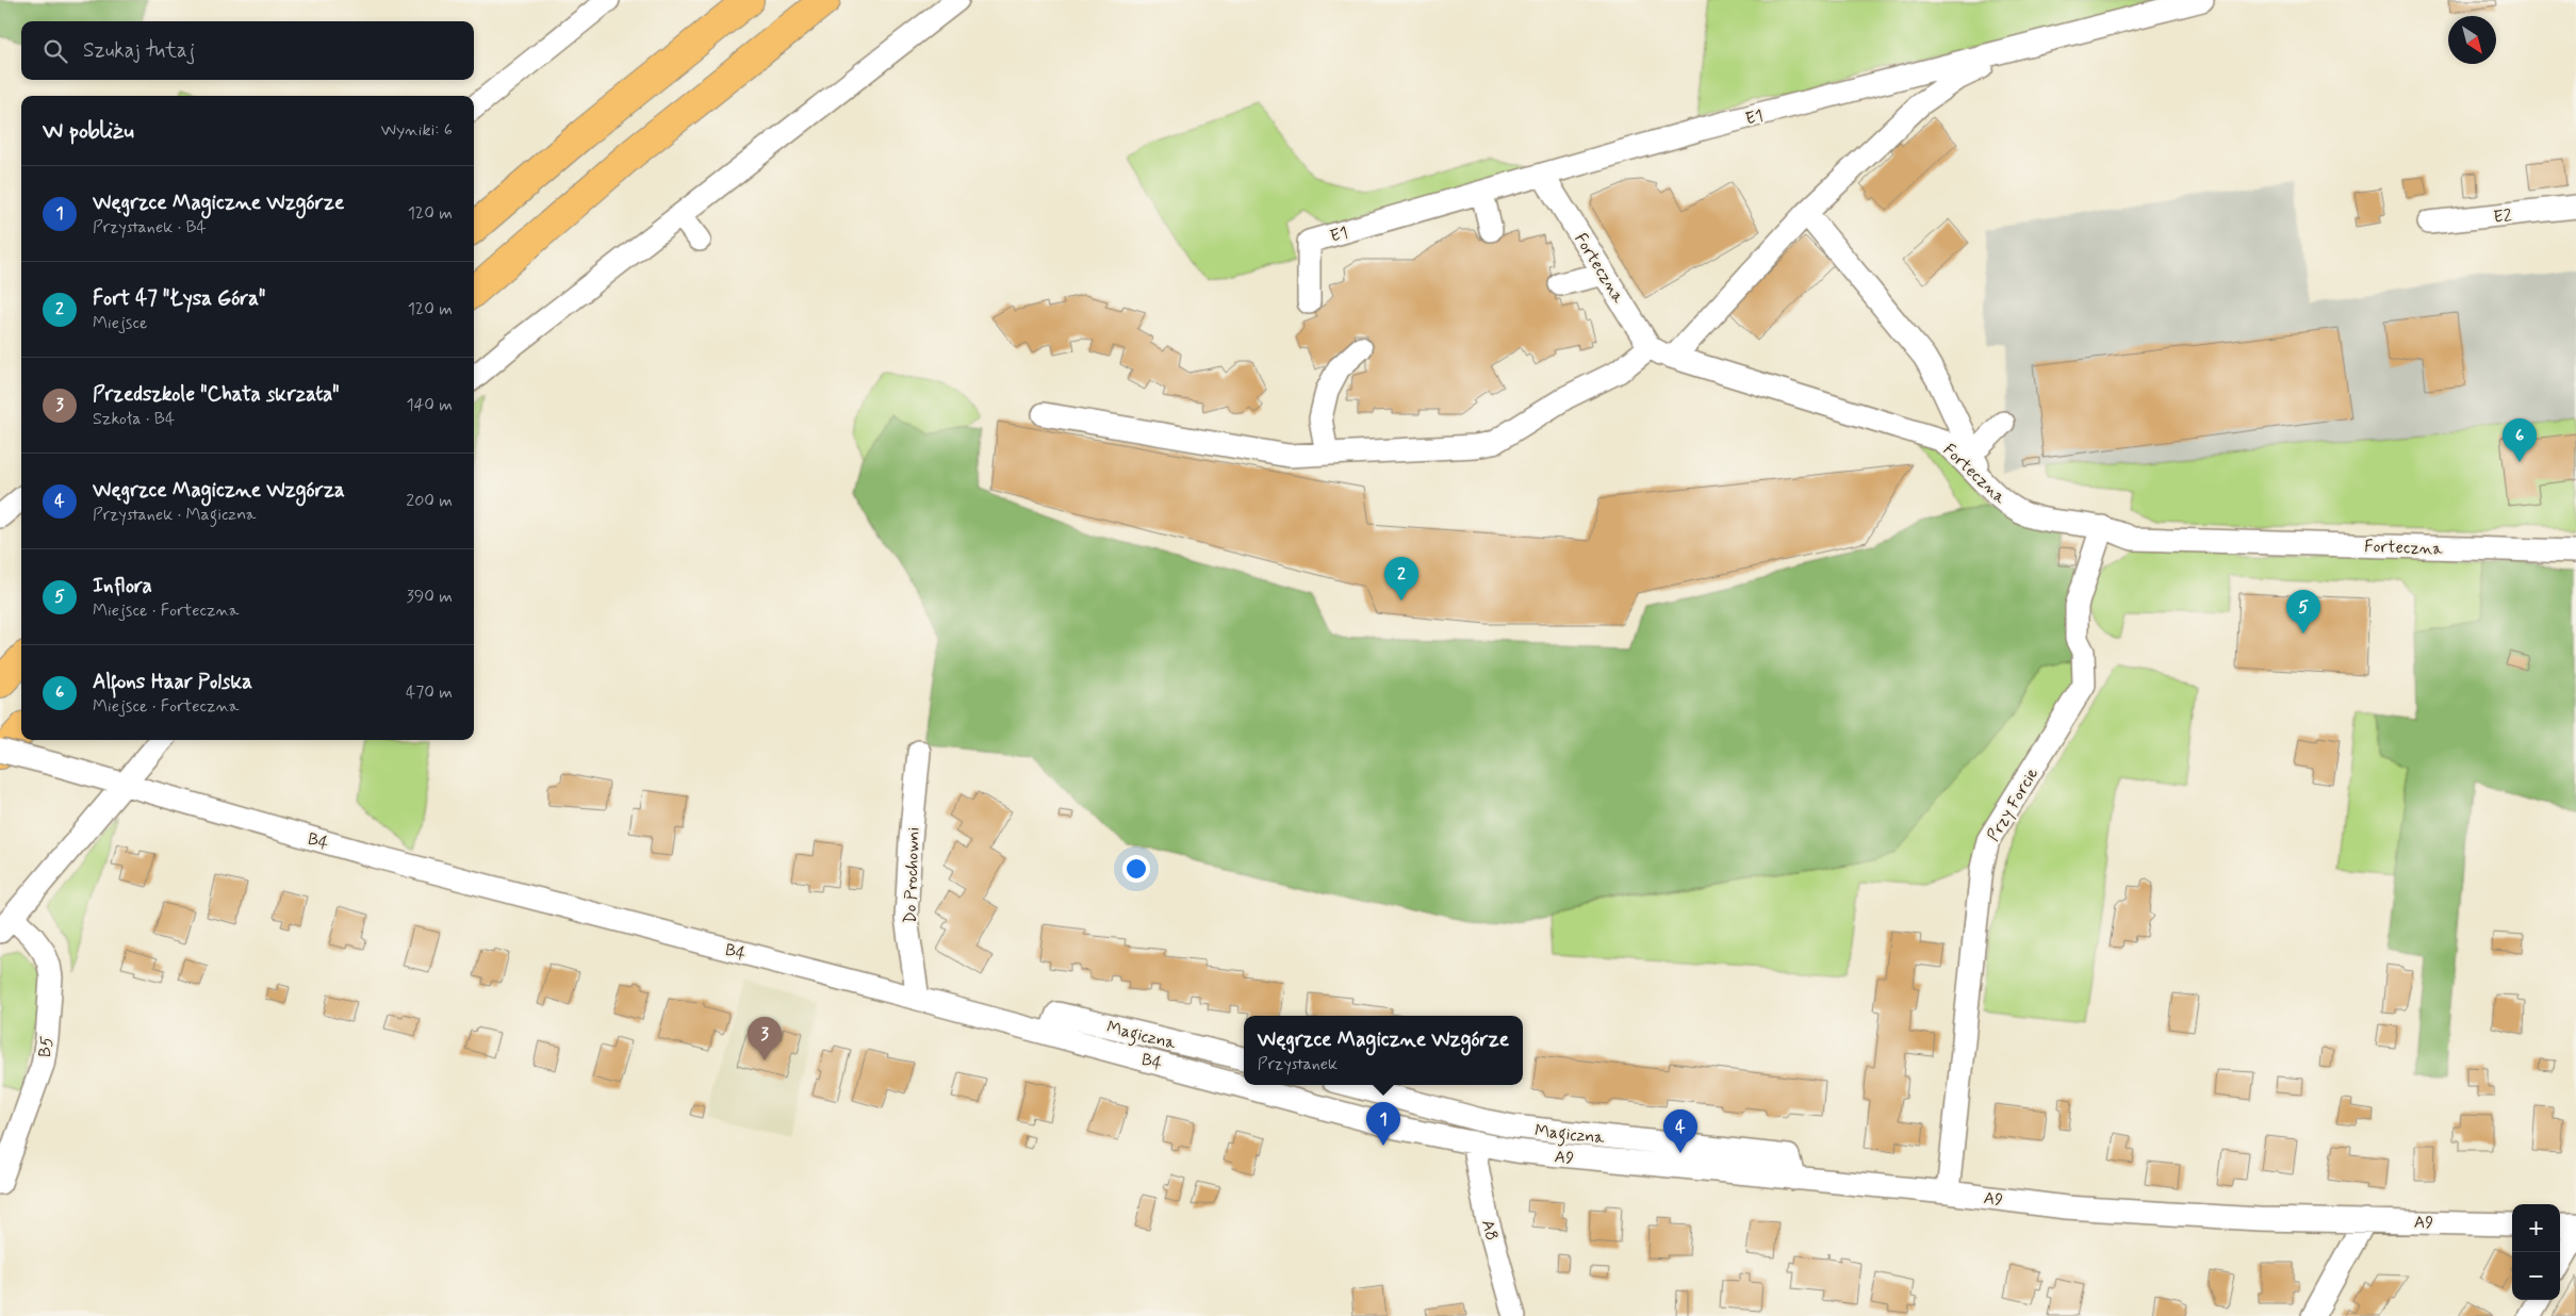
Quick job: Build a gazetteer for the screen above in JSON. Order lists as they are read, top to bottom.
{
  "streets": {
    "street": [
      "E1",
      "E2",
      "Forteczna",
      "Przy Forcie",
      "B4",
      "Do Prochowni",
      "Magiczna",
      "B5",
      "A9",
      "A8"
    ]
  },
  "crossings": [
    ["E1", "Forteczna"],
    ["Forteczna", "Przy Forcie"],
    ["Przy Forcie", "A9"],
    ["B4", "Do Prochowni"],
    ["B4", "Magiczna"],
    ["B4", "A9"],
    ["B4", "A8"],
    ["Magiczna", "A9"],
    ["A9", "A8"]
  ],
  "north": "bottom right",
  "page": {
    "search": "Szukaj tutaj",
    "heading": ["W pobliżu", "Wyniki: 6"],
    "list": [
      {
        "mark": "1",
        "name": "Węgrzce Magiczne Wzgórze",
        "note": "Przystanek · B4",
        "value": "120 m"
      },
      {
        "mark": "2",
        "name": "Fort 47 \"Łysa Góra\"",
        "note": "Miejsce",
        "value": "120 m"
      },
      {
        "mark": "3",
        "name": "Przedszkole \"Chata skrzata\"",
        "note": "Szkoła · B4",
        "value": "140 m"
      },
      {
        "mark": "4",
        "name": "Węgrzce Magiczne Wzgórza",
        "note": "Przystanek · Magiczna",
        "value": "200 m"
      },
      {
        "mark": "5",
        "name": "Inflora",
        "note": "Miejsce · Forteczna",
        "value": "390 m"
      },
      {
        "mark": "6",
        "name": "Alfons Haar Polska",
        "note": "Miejsce · Forteczna",
        "value": "470 m"
      }
    ],
    "pins": [
      "6",
      "2",
      "5",
      "3",
      "1",
      "4"
    ],
    "popup": ["Węgrzce Magiczne Wzgórze", "Przystanek"],
    "map_buttons": ["+", "−"]
  }
}
